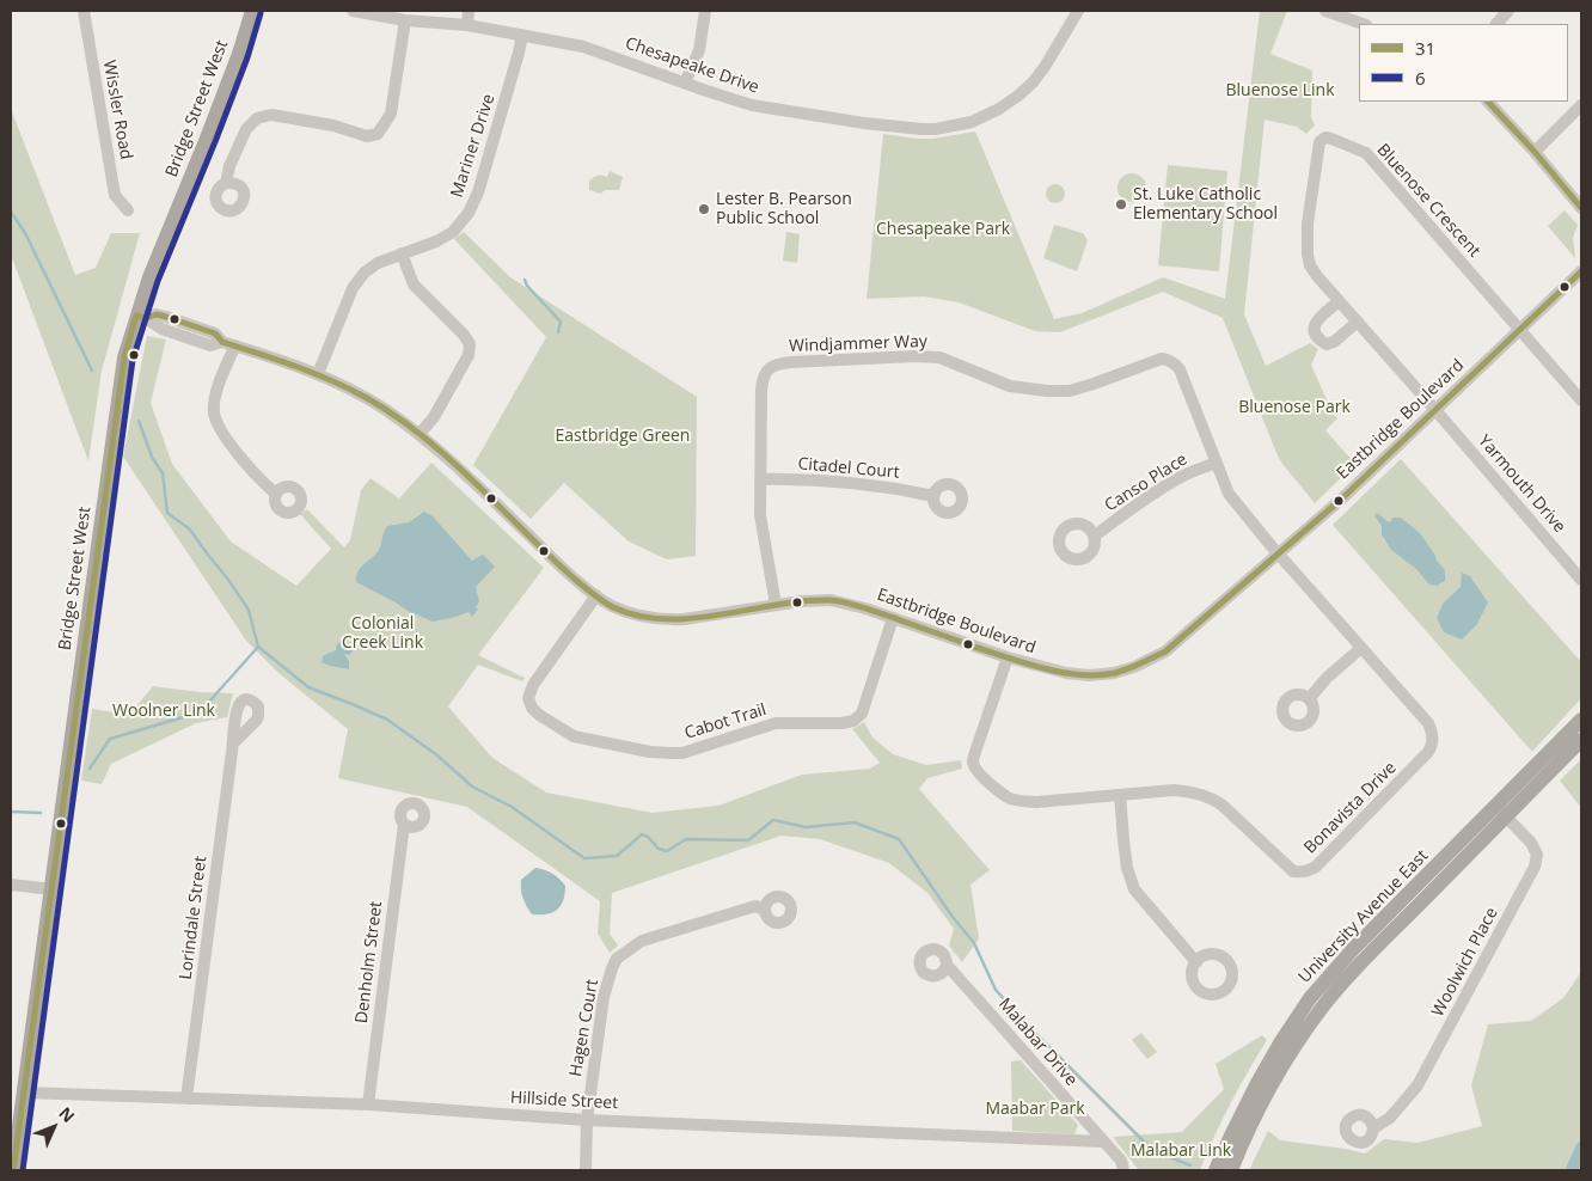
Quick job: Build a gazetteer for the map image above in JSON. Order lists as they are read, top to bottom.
{
  "streets": {
    "main road": ["Bridge Street West", "University Avenue East"],
    "street": [
      "Chesapeake Drive",
      "Wissler Road",
      "Mariner Drive",
      "Bluenose Crescent",
      "Windjammer Way",
      "Eastbridge Boulevard",
      "Citadel Court",
      "Canso Place",
      "Yarmouth Drive",
      "Cabot Trail",
      "Bonavista Drive",
      "Lorindale Street",
      "Denholm Street",
      "Woolwich Place",
      "Hagen Court",
      "Malabar Drive",
      "Hillside Street"
    ]
  },
  "crossings": [
    ["Chesapeake Drive", "Mariner Drive"],
    ["Bridge Street West", "Eastbridge Boulevard"],
    ["Bridge Street West", "Hillside Street"],
    ["Mariner Drive", "Eastbridge Boulevard"],
    ["Bluenose Crescent", "Eastbridge Boulevard"],
    ["Bluenose Crescent", "Yarmouth Drive"],
    ["Windjammer Way", "Eastbridge Boulevard"],
    ["Windjammer Way", "Citadel Court"],
    ["Windjammer Way", "Canso Place"],
    ["Windjammer Way", "Bonavista Drive"],
    ["Eastbridge Boulevard", "Yarmouth Drive"],
    ["Eastbridge Boulevard", "Cabot Trail"],
    ["Eastbridge Boulevard", "Bonavista Drive"],
    ["University Avenue East", "Woolwich Place"],
    ["Lorindale Street", "Hillside Street"],
    ["Denholm Street", "Hillside Street"],
    ["Hagen Court", "Hillside Street"],
    ["Malabar Drive", "Hillside Street"]
  ],
  "parks": [
    "Bluenose Link",
    "Chesapeake Park",
    "Bluenose Park",
    "Eastbridge Green",
    "Colonial Creek Link",
    "Woolner Link",
    "Maabar Park",
    "Malabar Link"
  ],
  "places": ["St. Luke Catholic Elementary School", "Lester B. Pearson Public School"],
  "lines": ["transit line 6", "transit line 31"],
  "legend": ["31", "6"],
  "north": "top right"
}
